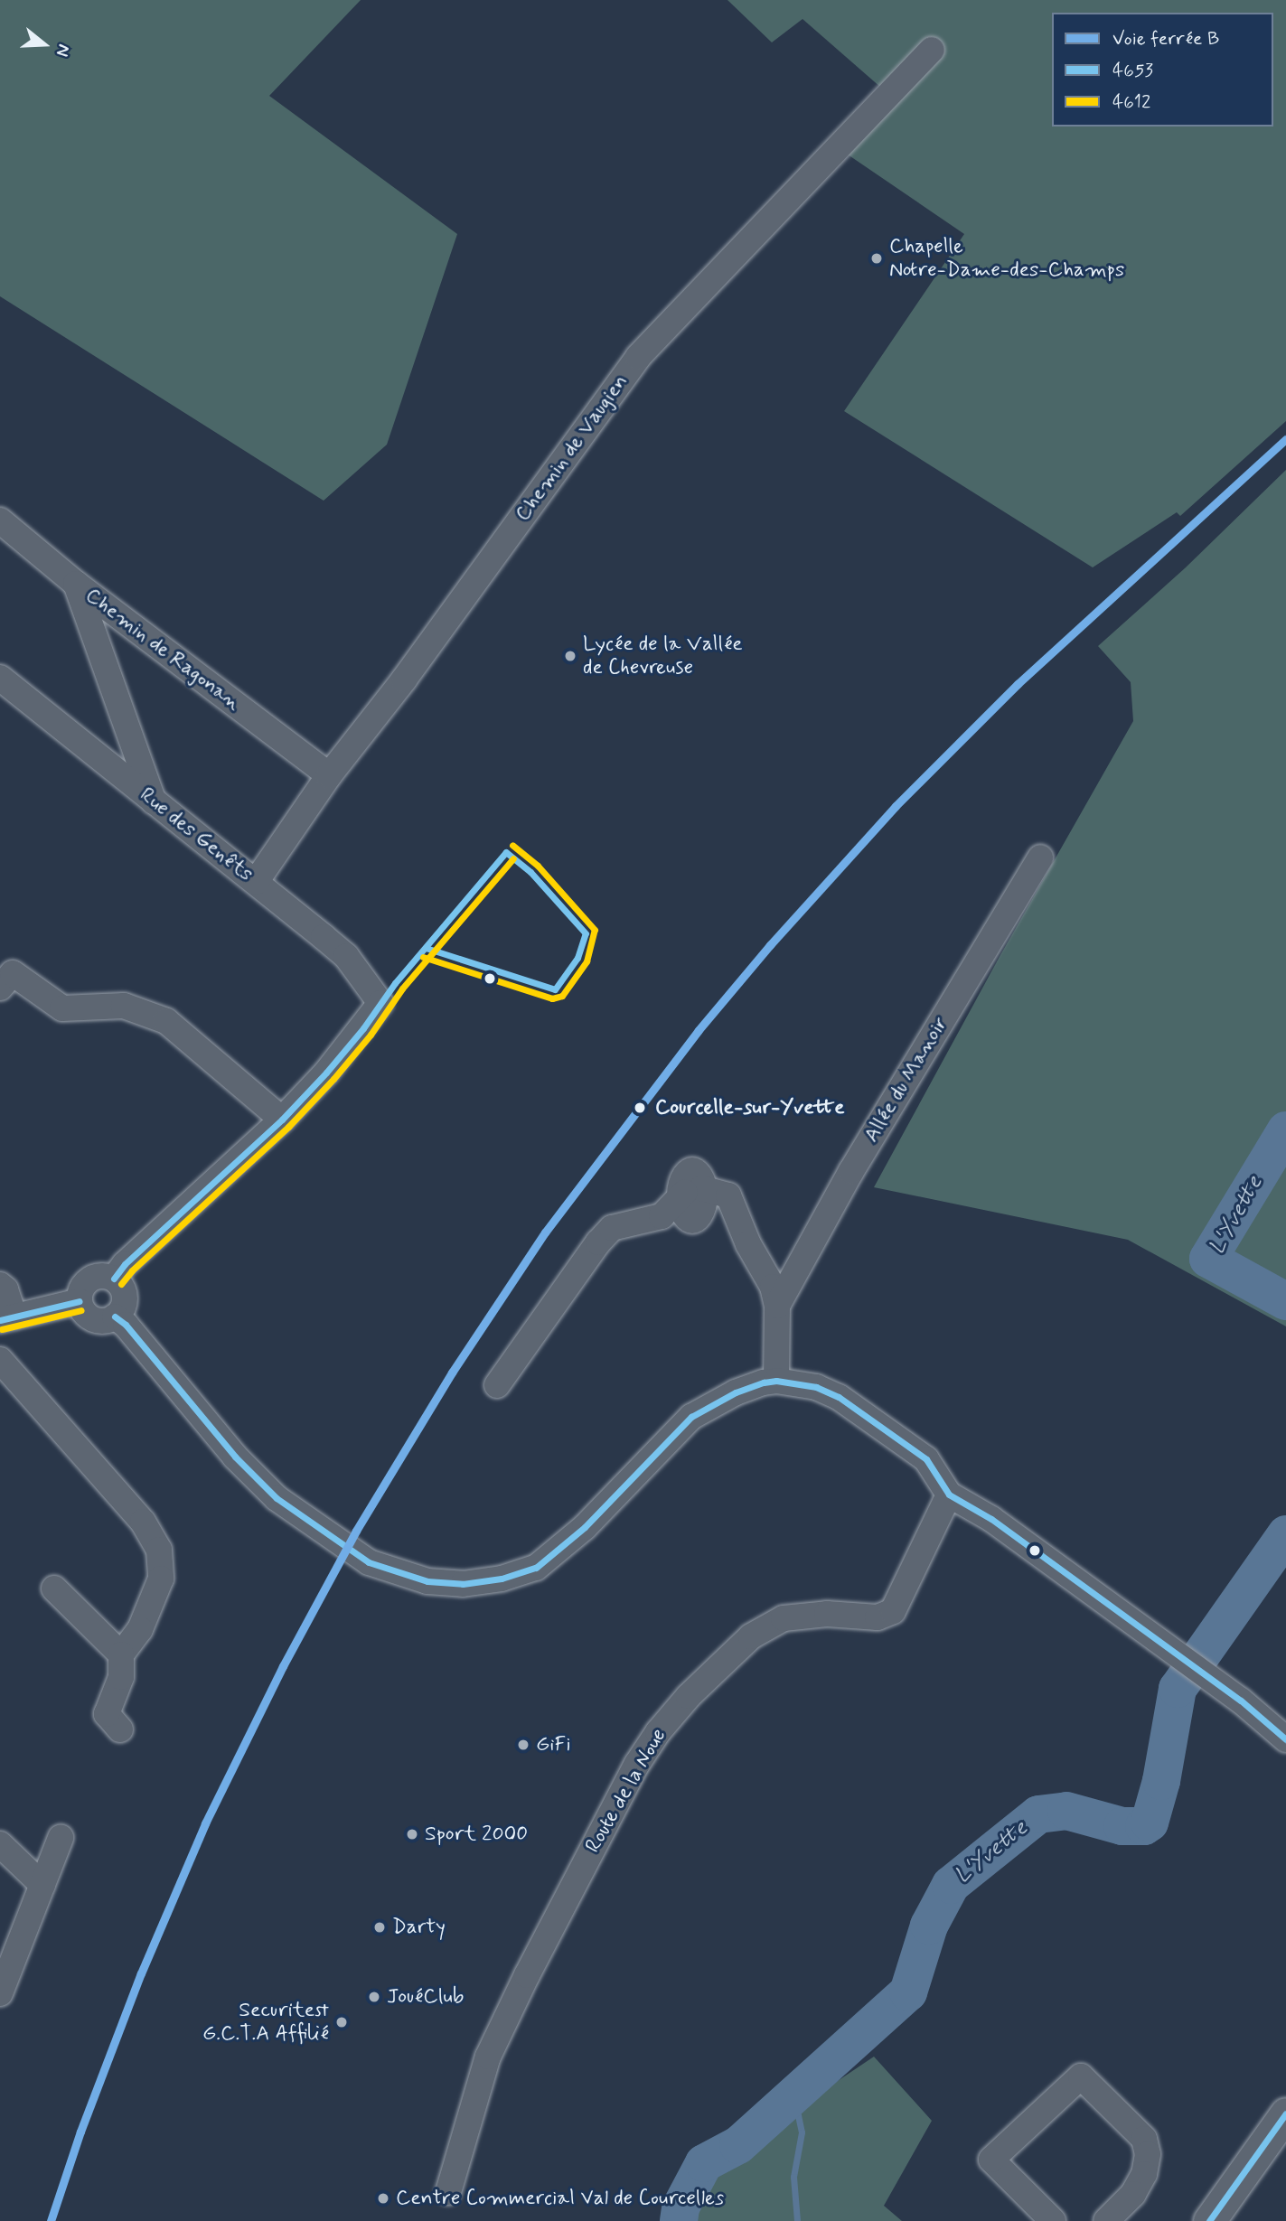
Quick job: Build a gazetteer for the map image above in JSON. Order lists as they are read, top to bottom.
{
  "streets": {
    "street": [
      "Chemin de Vaugien",
      "Chemin de Ragonan",
      "Rue des Genêts",
      "Allée du Manoir",
      "Route de la Noue"
    ]
  },
  "crossings": [
    ["Chemin de Vaugien", "Chemin de Ragonan"],
    ["Chemin de Vaugien", "Rue des Genêts"]
  ],
  "water": ["L'Yvette"],
  "places": [
    "Chapelle Notre-Dame-des-Champs",
    "Lycée de la Vallée de Chevreuse",
    "Courcelle-sur-Yvette",
    "GiFi",
    "Sport 2000",
    "Darty",
    "JouéClub",
    "Securitest G.C.T.A Affilié",
    "Centre Commercial Val de Courcelles"
  ],
  "lines": ["rail line B", "transit line 4612", "transit line 4653"],
  "legend": ["Voie ferrée B", "4653", "4612"],
  "north": "right"
}
